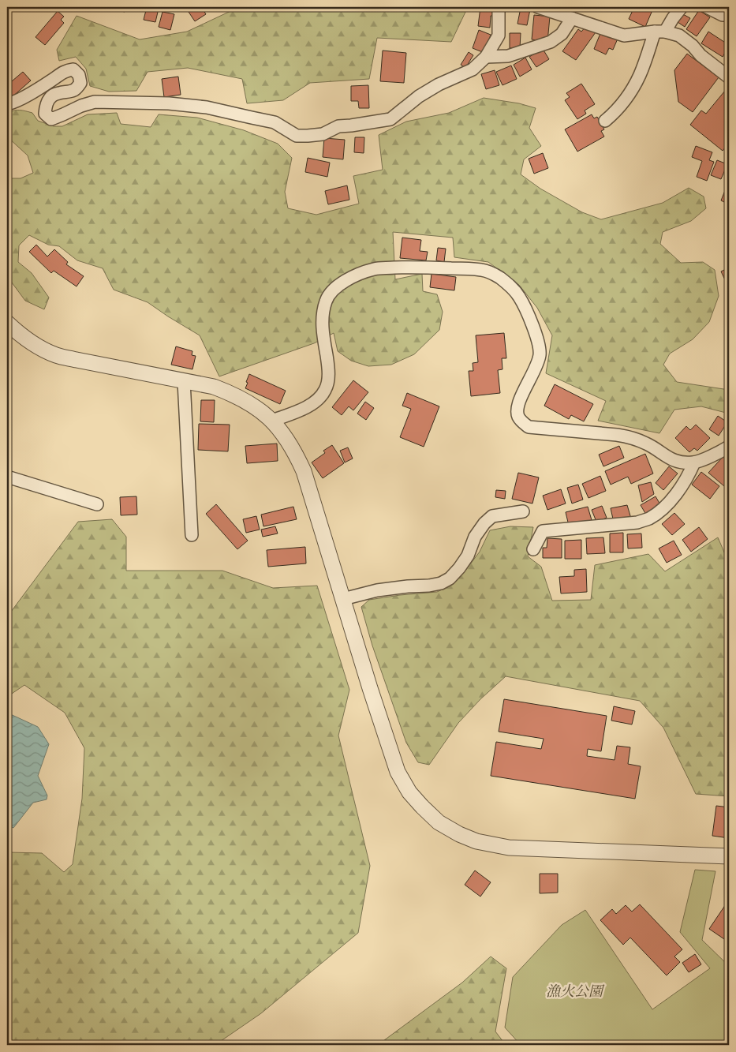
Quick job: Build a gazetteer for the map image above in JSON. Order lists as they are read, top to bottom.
{
  "parks": ["漁火公園"]
}
